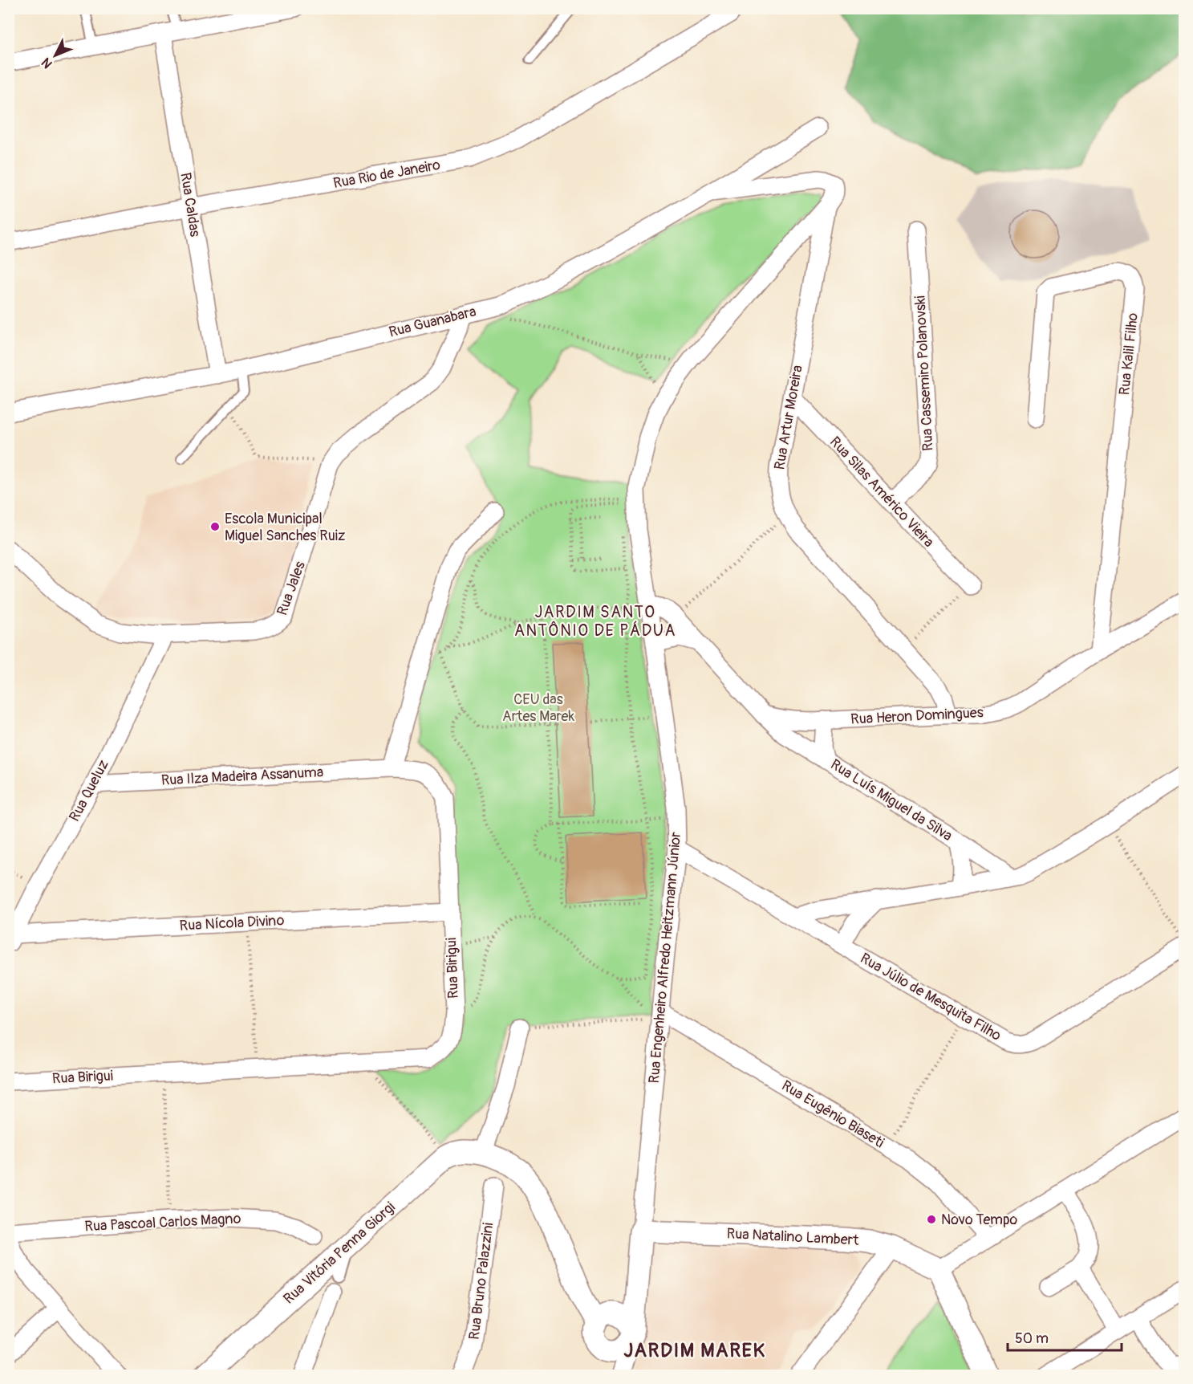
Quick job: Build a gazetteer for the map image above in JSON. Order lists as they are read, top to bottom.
{
  "streets": {
    "street": [
      "Rua Rio de Janeiro",
      "Rua Caldas",
      "Rua Guanabara",
      "Rua Kalil Filho",
      "Rua Cassemiro Polanovski",
      "Rua Artur Moreira",
      "Rua Silas Américo Vieira",
      "Rua Jales",
      "Rua Heron Domingues",
      "Rua Ilza Madeira Assanuma",
      "Rua Queluz",
      "Rua Luís Miguel da Silva",
      "Rua Nícola Divino",
      "Rua Engenheiro Alfredo Heitzmann Júnior",
      "Rua Birigui",
      "Rua Júlio de Mesquita Filho",
      "Rua Eugênio Biaseti",
      "Rua Pascoal Carlos Magno",
      "Rua Natalino Lambert",
      "Rua Vitória Penna Giorgi",
      "Rua Bruno Palazzini"
    ]
  },
  "crossings": [
    ["Rua Rio de Janeiro", "Rua Caldas"],
    ["Rua Caldas", "Rua Guanabara"],
    ["Rua Guanabara", "Rua Jales"],
    ["Rua Guanabara", "Rua Engenheiro Alfredo Heitzmann Júnior"],
    ["Rua Kalil Filho", "Rua Heron Domingues"],
    ["Rua Cassemiro Polanovski", "Rua Silas Américo Vieira"],
    ["Rua Artur Moreira", "Rua Silas Américo Vieira"],
    ["Rua Artur Moreira", "Rua Heron Domingues"],
    ["Rua Artur Moreira", "Rua Engenheiro Alfredo Heitzmann Júnior"],
    ["Rua Jales", "Rua Queluz"],
    ["Rua Heron Domingues", "Rua Luís Miguel da Silva"],
    ["Rua Ilza Madeira Assanuma", "Rua Queluz"],
    ["Rua Ilza Madeira Assanuma", "Rua Birigui"],
    ["Rua Queluz", "Rua Nícola Divino"],
    ["Rua Luís Miguel da Silva", "Rua Engenheiro Alfredo Heitzmann Júnior"],
    ["Rua Nícola Divino", "Rua Birigui"],
    ["Rua Engenheiro Alfredo Heitzmann Júnior", "Rua Júlio de Mesquita Filho"],
    ["Rua Engenheiro Alfredo Heitzmann Júnior", "Rua Eugênio Biaseti"],
    ["Rua Engenheiro Alfredo Heitzmann Júnior", "Rua Natalino Lambert"],
    ["Rua Engenheiro Alfredo Heitzmann Júnior", "Rua Vitória Penna Giorgi"]
  ],
  "districts": ["JARDIM SANTO ANTÔNIO DE PÁDUA", "JARDIM MAREK"],
  "parks": ["CEU das Artes Marek"],
  "places": ["Escola Municipal Miguel Sanches Ruiz", "Novo Tempo"],
  "scale_bar": "50 m",
  "north": "bottom left"
}
